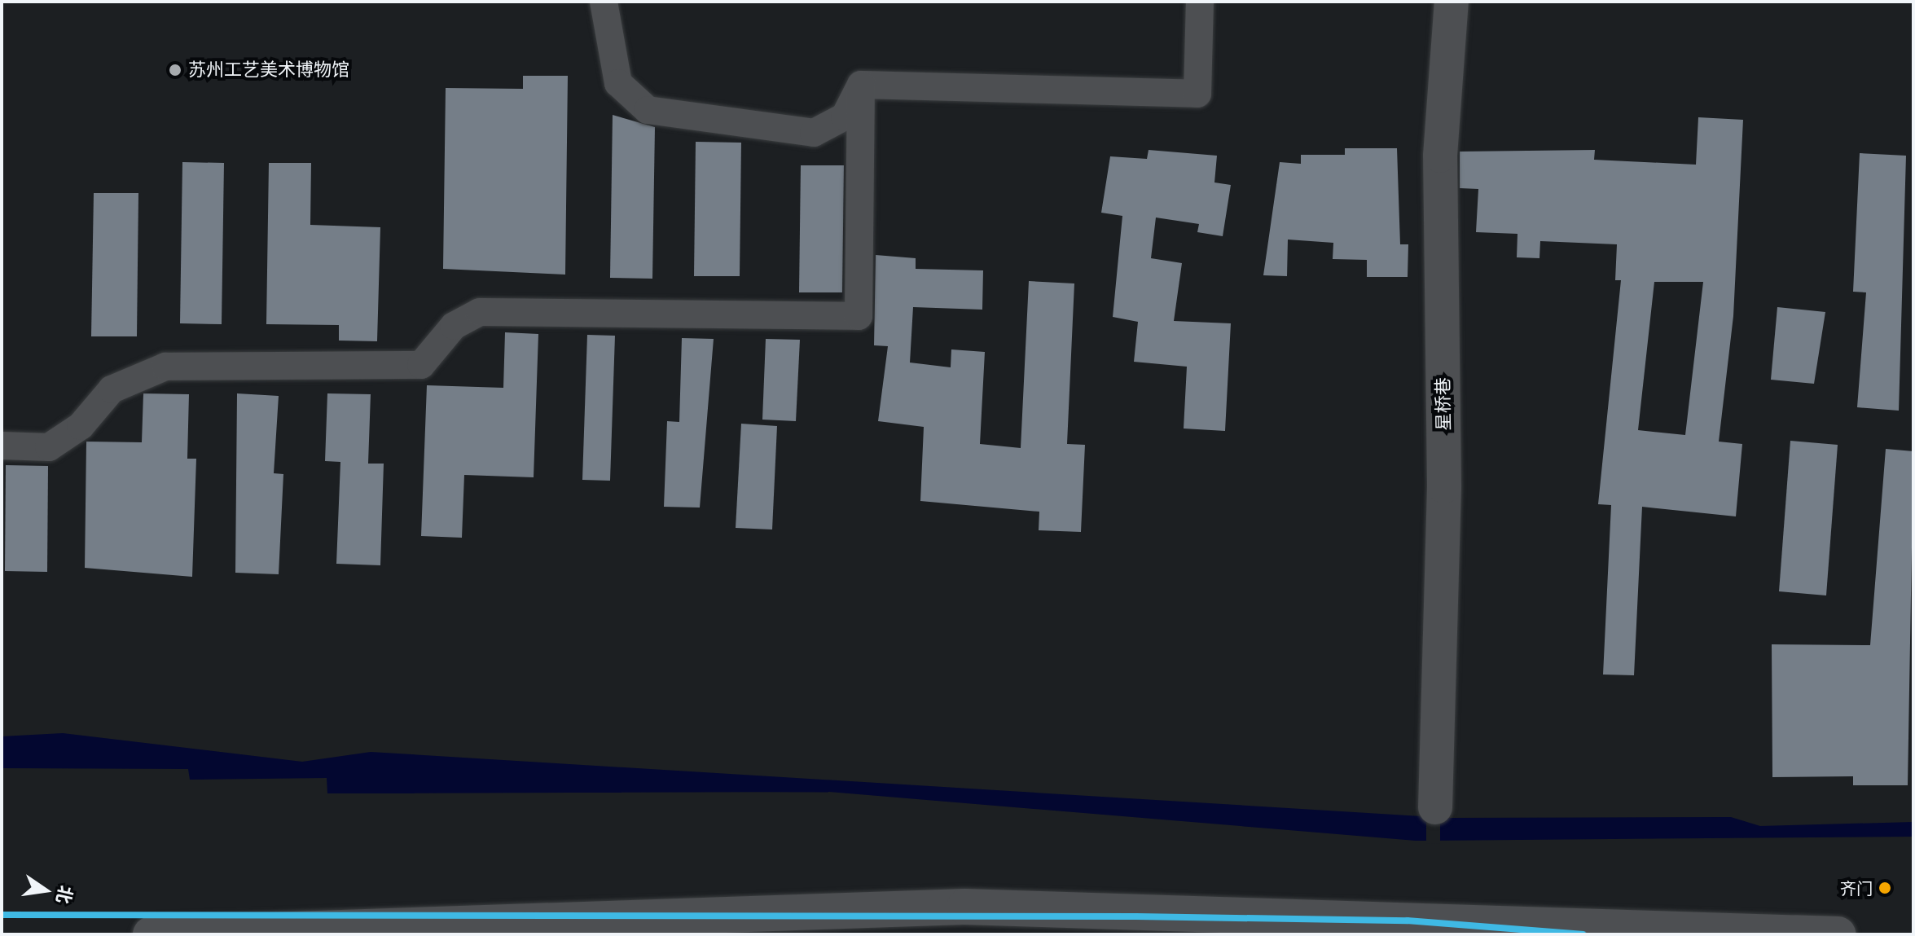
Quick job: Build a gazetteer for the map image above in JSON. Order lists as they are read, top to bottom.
{
  "streets": {
    "street": ["星桥巷"]
  },
  "places": ["苏州工艺美术博物馆", "齐门"],
  "north": "right"
}
